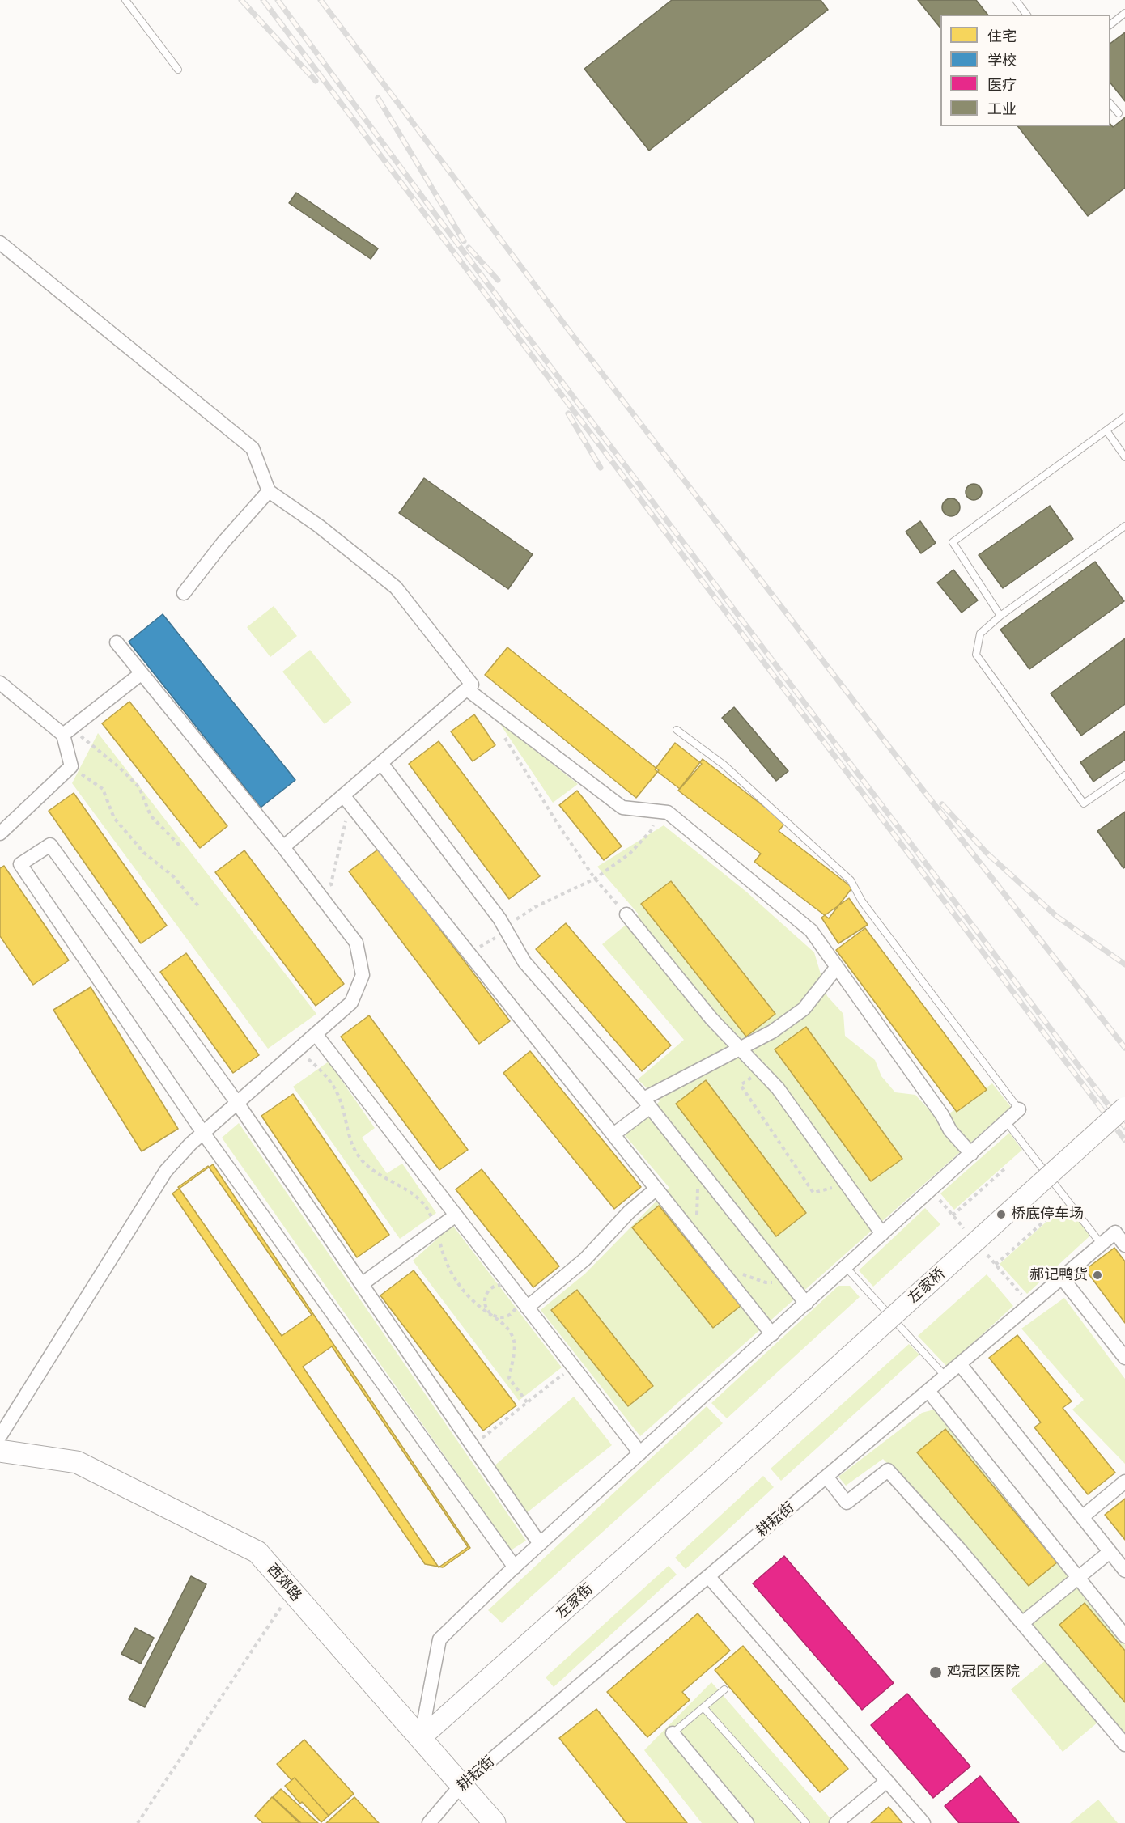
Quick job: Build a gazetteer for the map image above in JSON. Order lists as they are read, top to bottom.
{
  "streets": {
    "main road": ["左家桥", "西郊路", "左家街"],
    "street": ["耕耘街"]
  },
  "crossings": [
    ["左家桥", "左家街"],
    ["耕耘街", "西郊路"],
    ["西郊路", "左家街"]
  ],
  "places": ["桥底停车场", "郝记鸭货", "鸡冠区医院"],
  "legend": [
    "住宅",
    "学校",
    "医疗",
    "工业"
  ]
}
